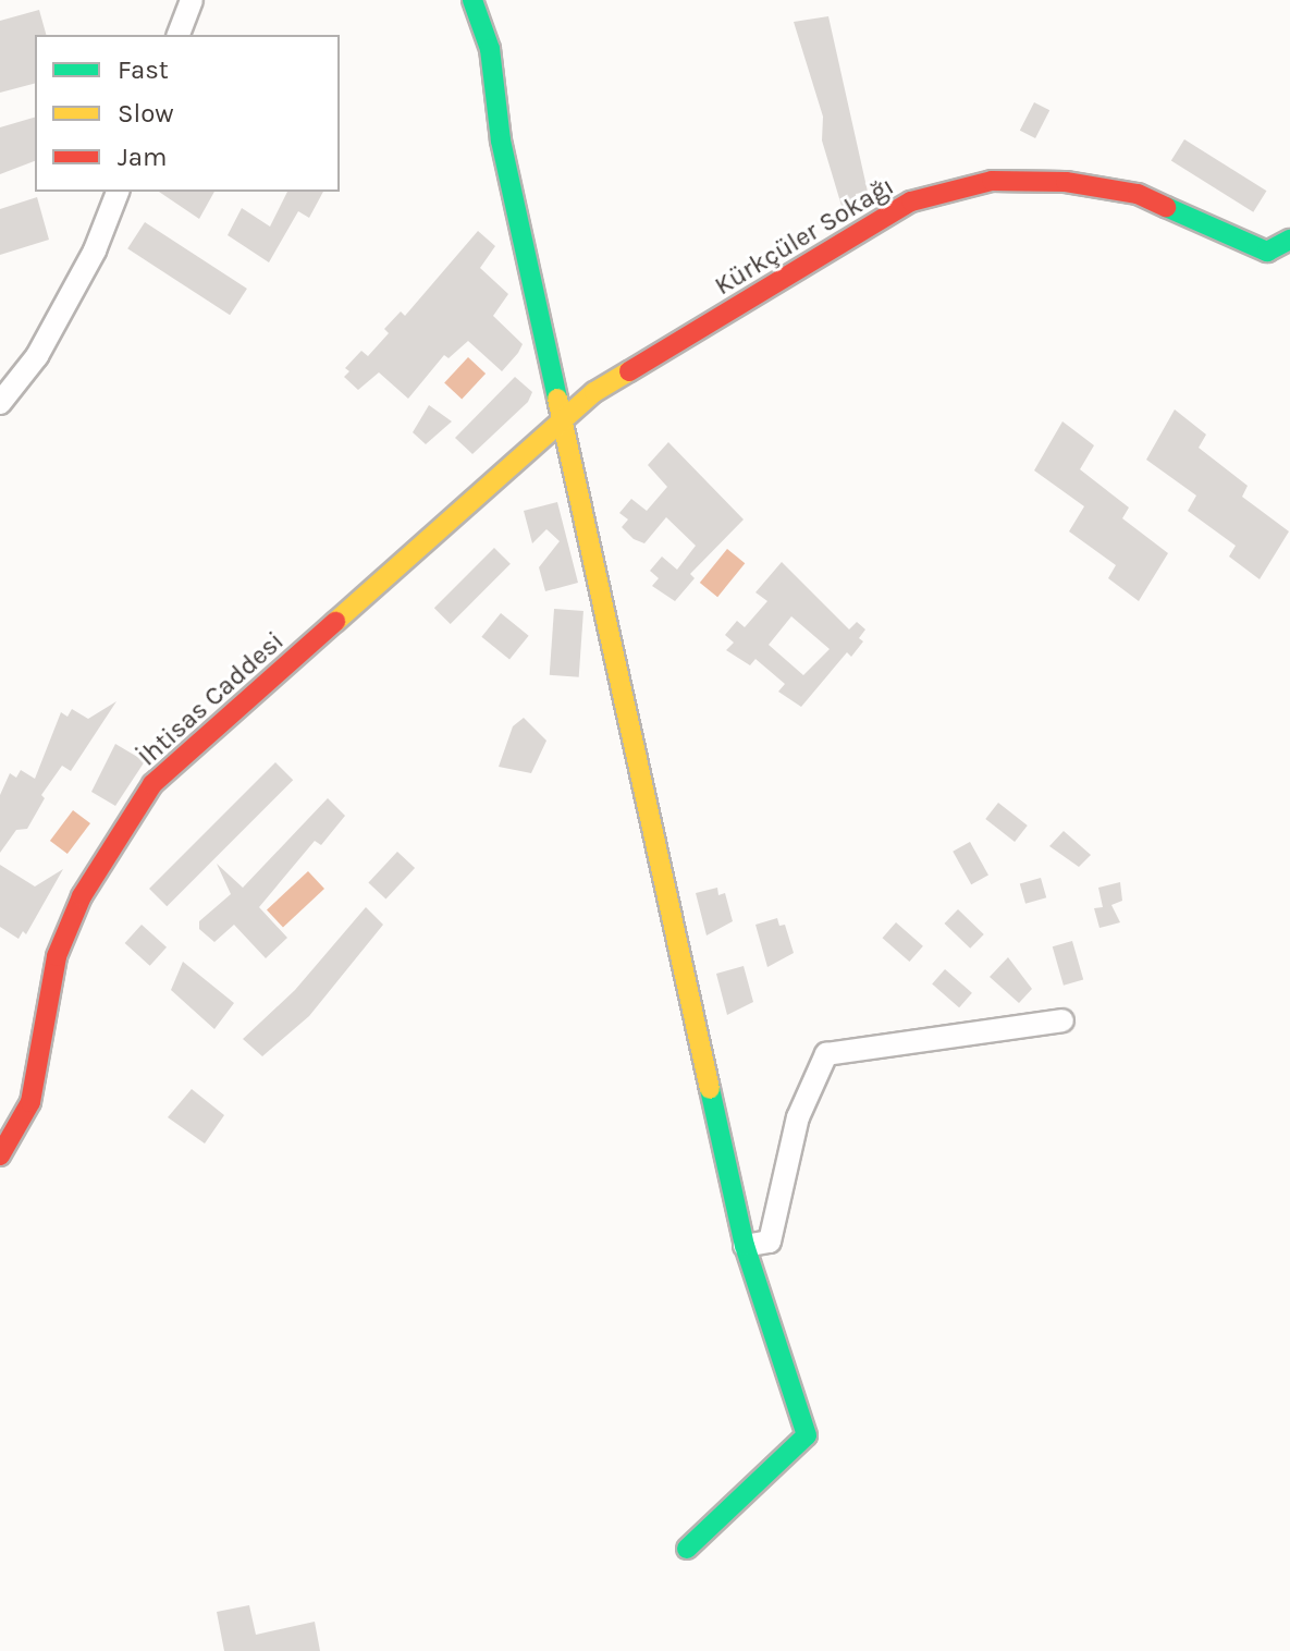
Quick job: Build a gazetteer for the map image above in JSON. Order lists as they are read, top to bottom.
{
  "streets": {
    "street": ["Kürkçüler Sokağı", "İhtisas Caddesi"]
  },
  "crossings": [
    ["Kürkçüler Sokağı", "İhtisas Caddesi"]
  ],
  "legend": ["Fast", "Slow", "Jam"]
}
